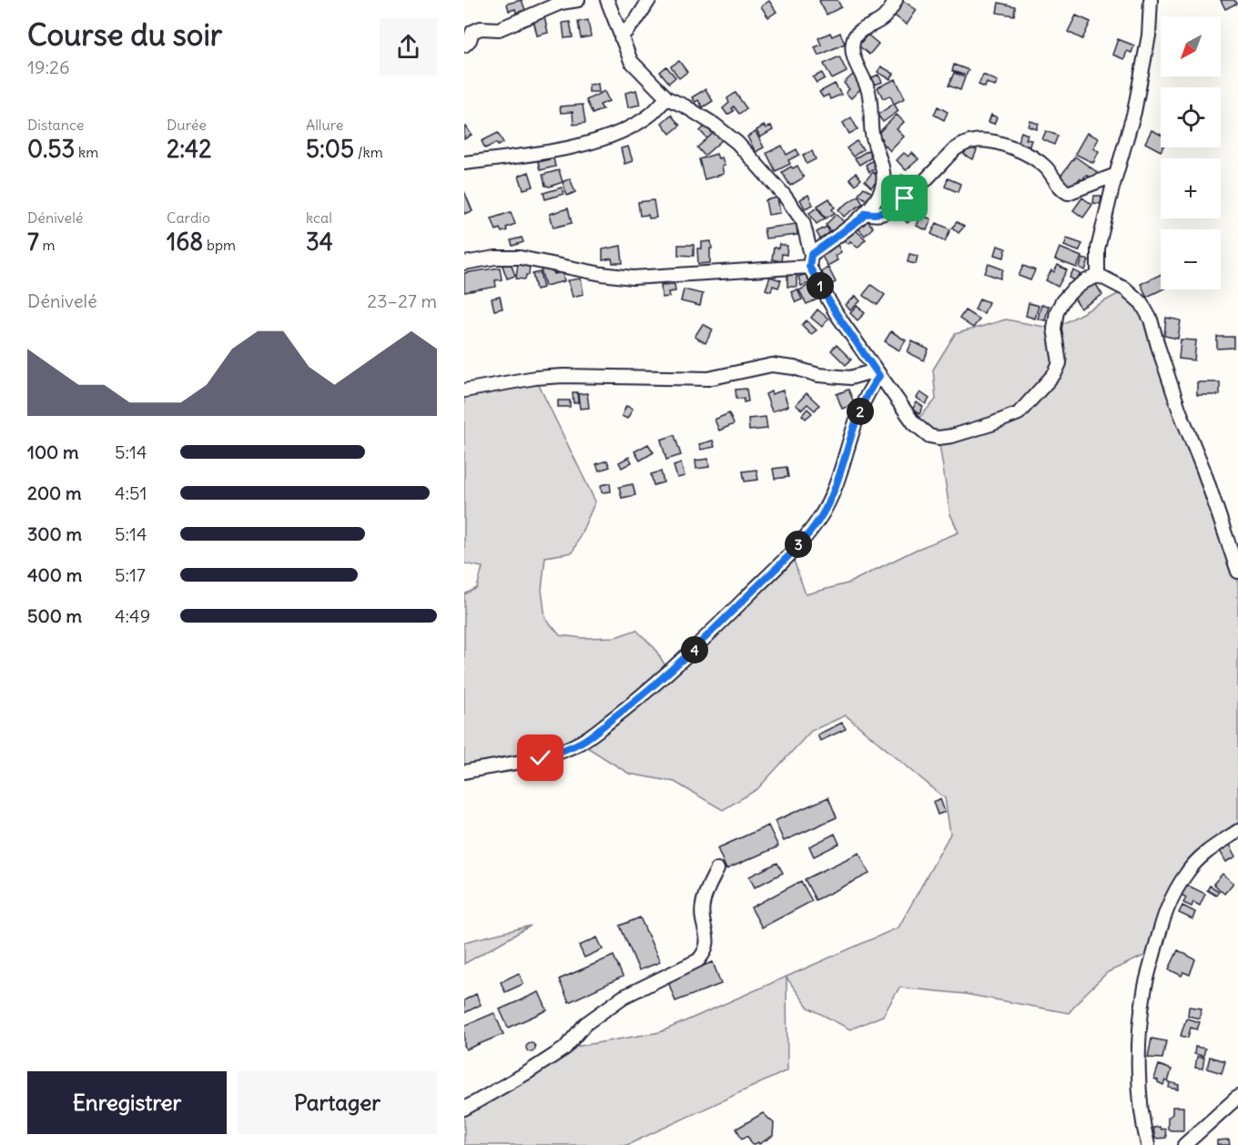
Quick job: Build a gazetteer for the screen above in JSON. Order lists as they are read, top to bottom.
{
  "north": "bottom left",
  "page": {
    "heading": ["Course du soir", "19:26"],
    "map_buttons": ["+", "−"],
    "stats": [
      ["Distance", "0.53 km"],
      ["Durée", "2:42"],
      ["Allure", "5:05 /km"],
      ["Dénivelé", "7 m"],
      ["Cardio", "168 bpm"],
      ["kcal", "34"]
    ],
    "pins": [
      "1",
      "2",
      "3",
      "4"
    ],
    "chart": ["Dénivelé", "23–27 m"],
    "list": [
      {
        "name": "100 m",
        "note": "5:14"
      },
      {
        "name": "200 m",
        "note": "4:51"
      },
      {
        "name": "300 m",
        "note": "5:14"
      },
      {
        "name": "400 m",
        "note": "5:17"
      },
      {
        "name": "500 m",
        "note": "4:49"
      }
    ],
    "buttons": ["Enregistrer", "Partager"]
  }
}
